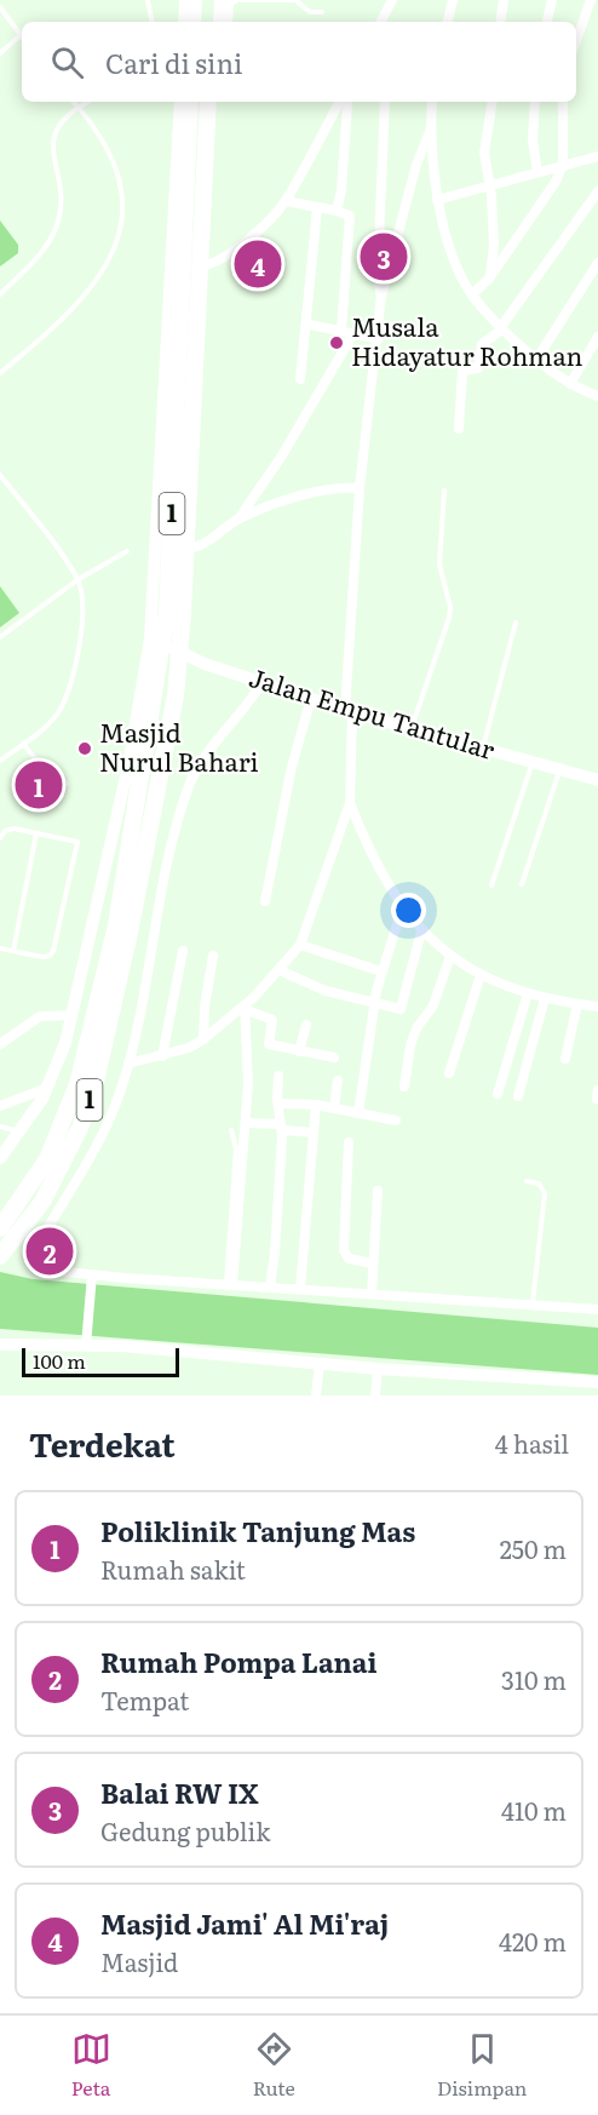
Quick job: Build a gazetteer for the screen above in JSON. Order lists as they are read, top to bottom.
{
  "streets": {
    "highway": ["1"],
    "street": ["Jalan Empu Tantular"]
  },
  "places": ["Musala Hidayatur Rohman", "Masjid Nurul Bahari"],
  "scale_bar": "100 m",
  "page": {
    "search": "Cari di sini",
    "pins": [
      "3",
      "4",
      "1",
      "2"
    ],
    "scale": "100 m",
    "heading": ["Terdekat", "4 hasil"],
    "list": [
      {
        "mark": "1",
        "name": "Poliklinik Tanjung Mas",
        "note": "Rumah sakit",
        "value": "250 m"
      },
      {
        "mark": "2",
        "name": "Rumah Pompa Lanai",
        "note": "Tempat",
        "value": "310 m"
      },
      {
        "mark": "3",
        "name": "Balai RW IX",
        "note": "Gedung publik",
        "value": "410 m"
      },
      {
        "mark": "4",
        "name": "Masjid Jami' Al Mi'raj",
        "note": "Masjid",
        "value": "420 m"
      }
    ],
    "nav": ["Peta", "Rute", "Disimpan"]
  }
}
